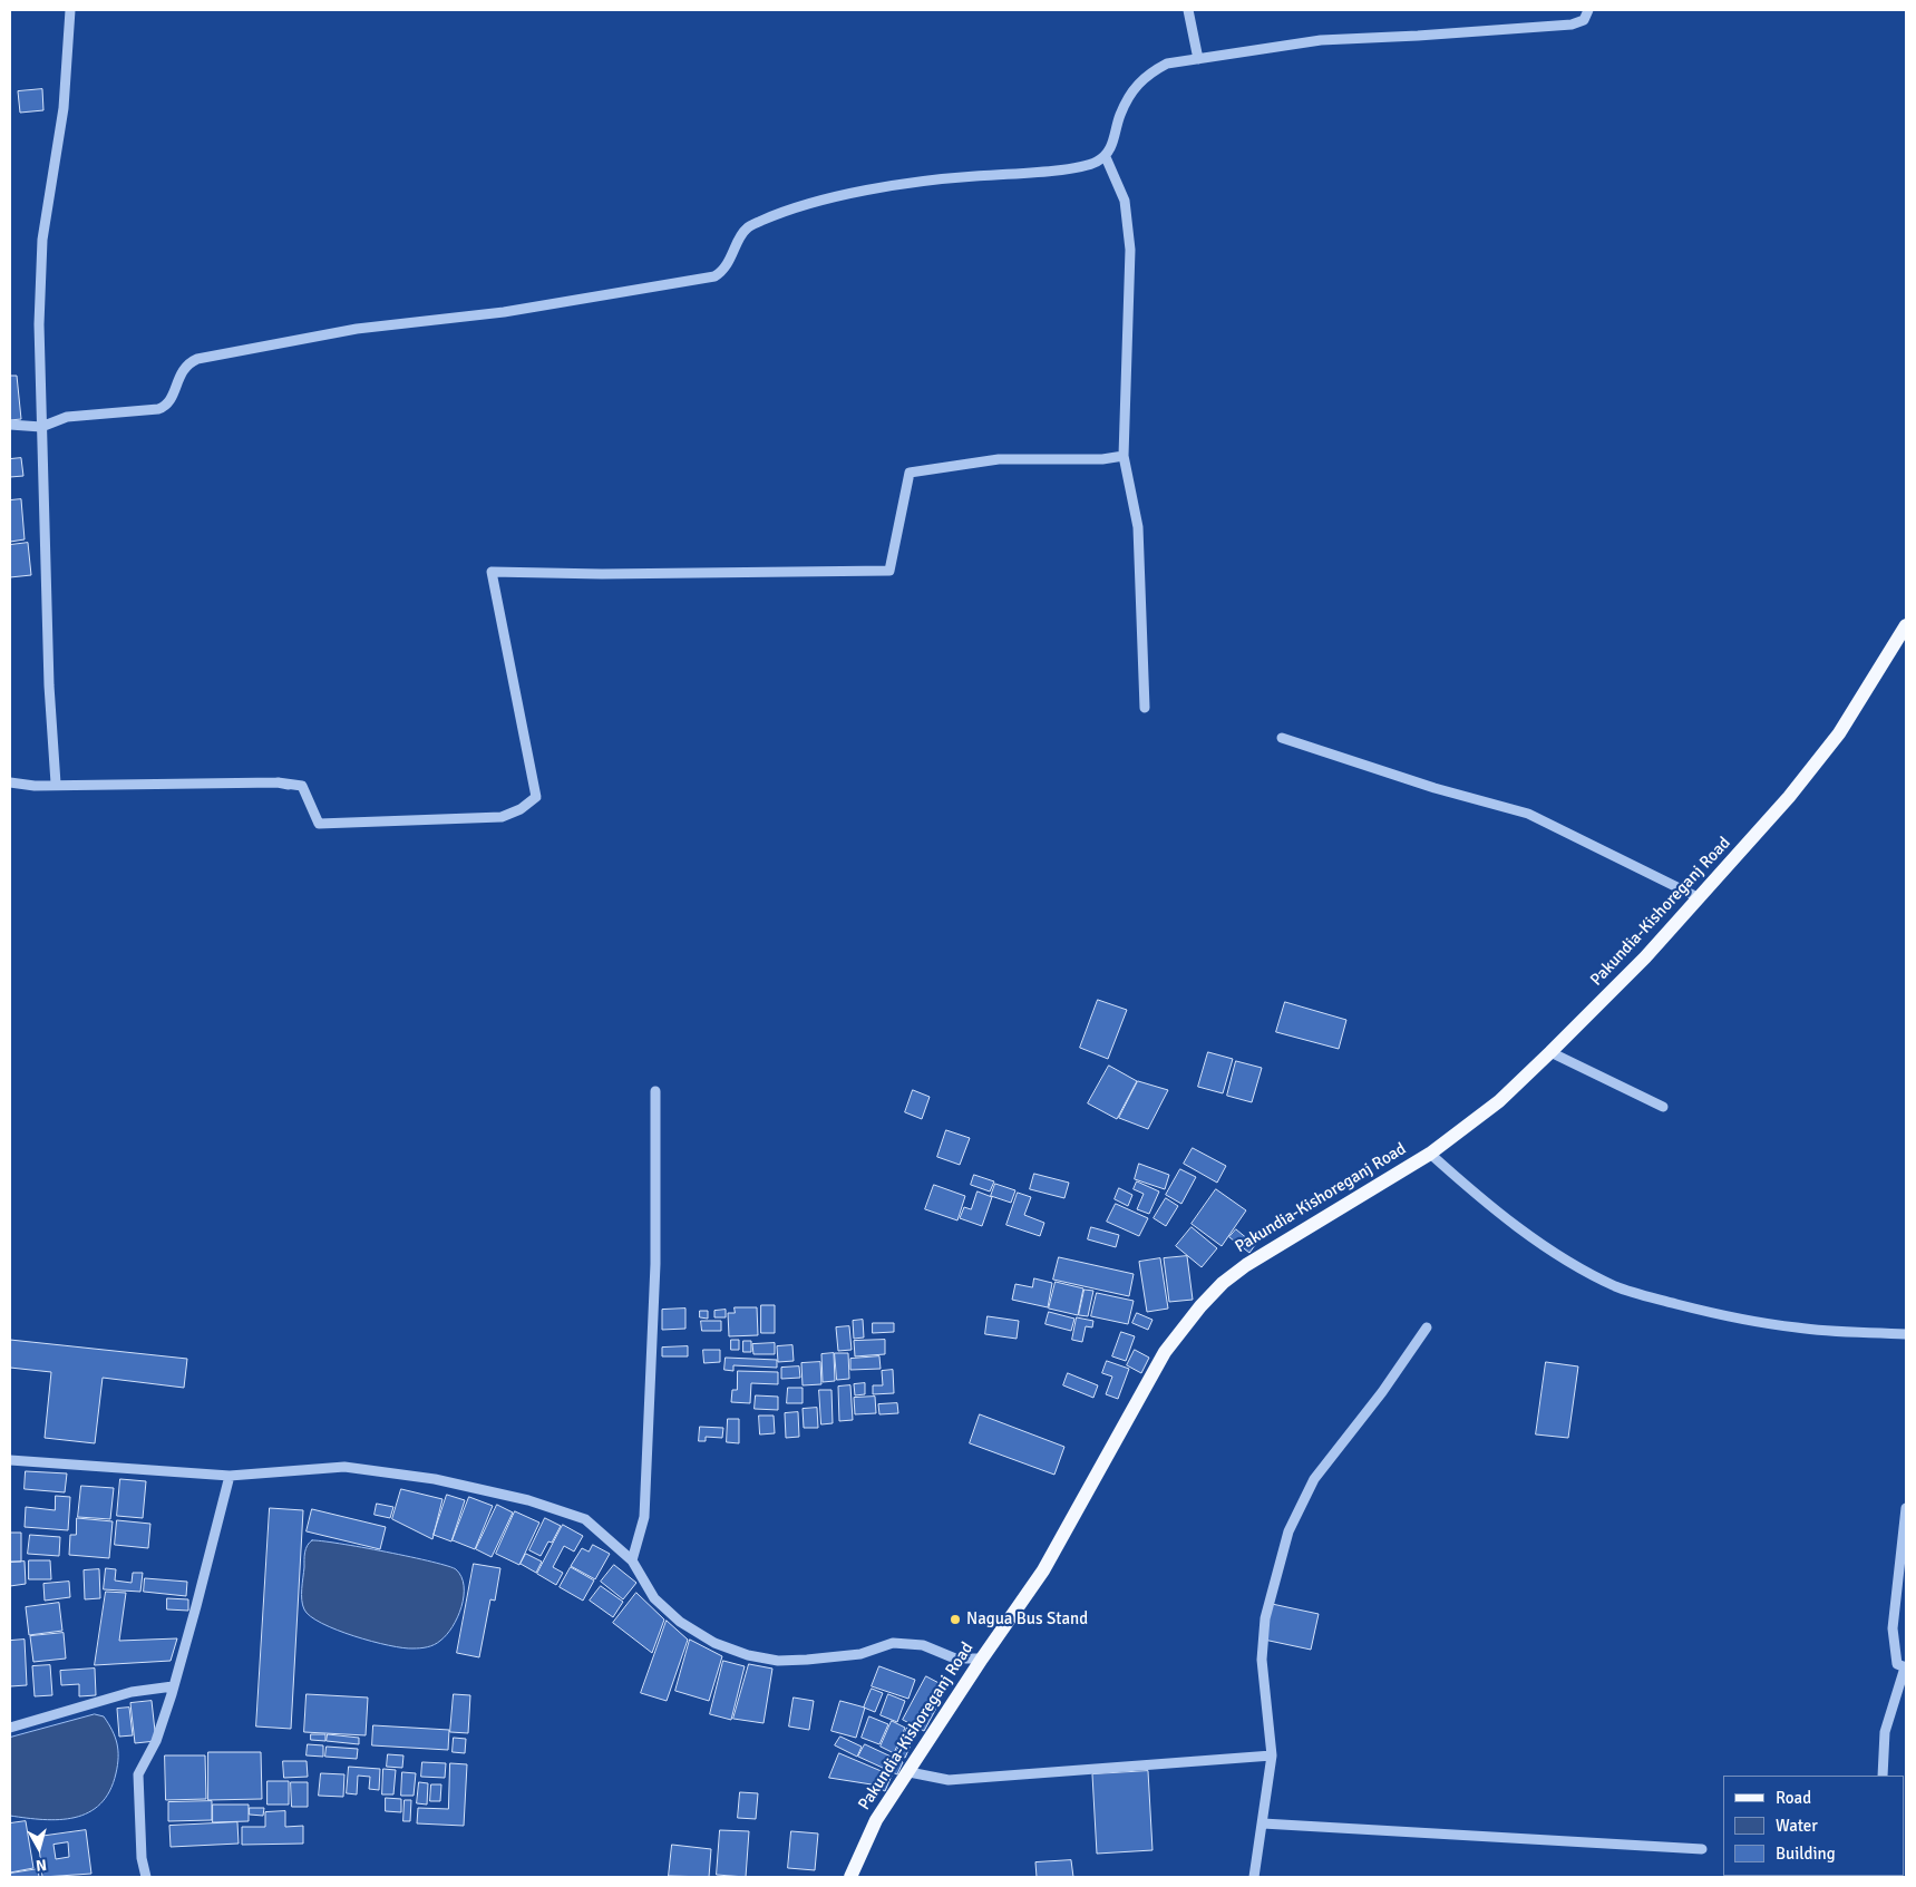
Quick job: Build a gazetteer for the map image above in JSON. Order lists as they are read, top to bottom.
{
  "streets": {
    "main road": ["Pakundia-Kishoreganj Road"]
  },
  "places": ["Nagua Bus Stand"],
  "legend": ["Road", "Water", "Building"],
  "north": "bottom"
}
